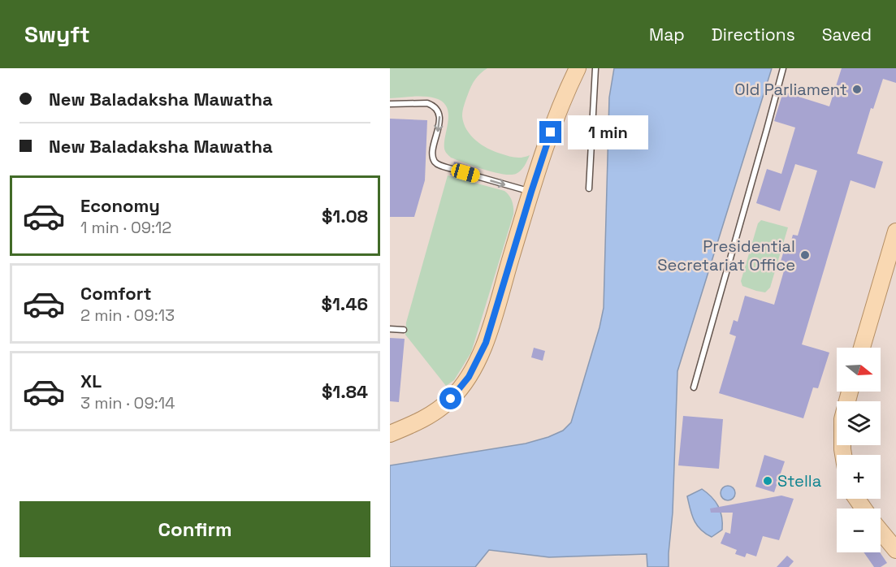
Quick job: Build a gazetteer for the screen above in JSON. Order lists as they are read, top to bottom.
{
  "places": ["Old Parliament", "Presidential Secretariat Office", "Stella"],
  "north": "right",
  "page": {
    "header": "Swyft",
    "nav": ["Map", "Directions", "Saved"],
    "banner": ["New Baladaksha Mawatha", "New Baladaksha Mawatha"],
    "bubble": "1 min",
    "list": [
      {
        "name": "Economy",
        "note": "1 min · 09:12",
        "value": "$1.08"
      },
      {
        "name": "Comfort",
        "note": "2 min · 09:13",
        "value": "$1.46"
      },
      {
        "name": "XL",
        "note": "3 min · 09:14",
        "value": "$1.84"
      }
    ],
    "map_buttons": ["+", "−"],
    "buttons": "Confirm"
  }
}
